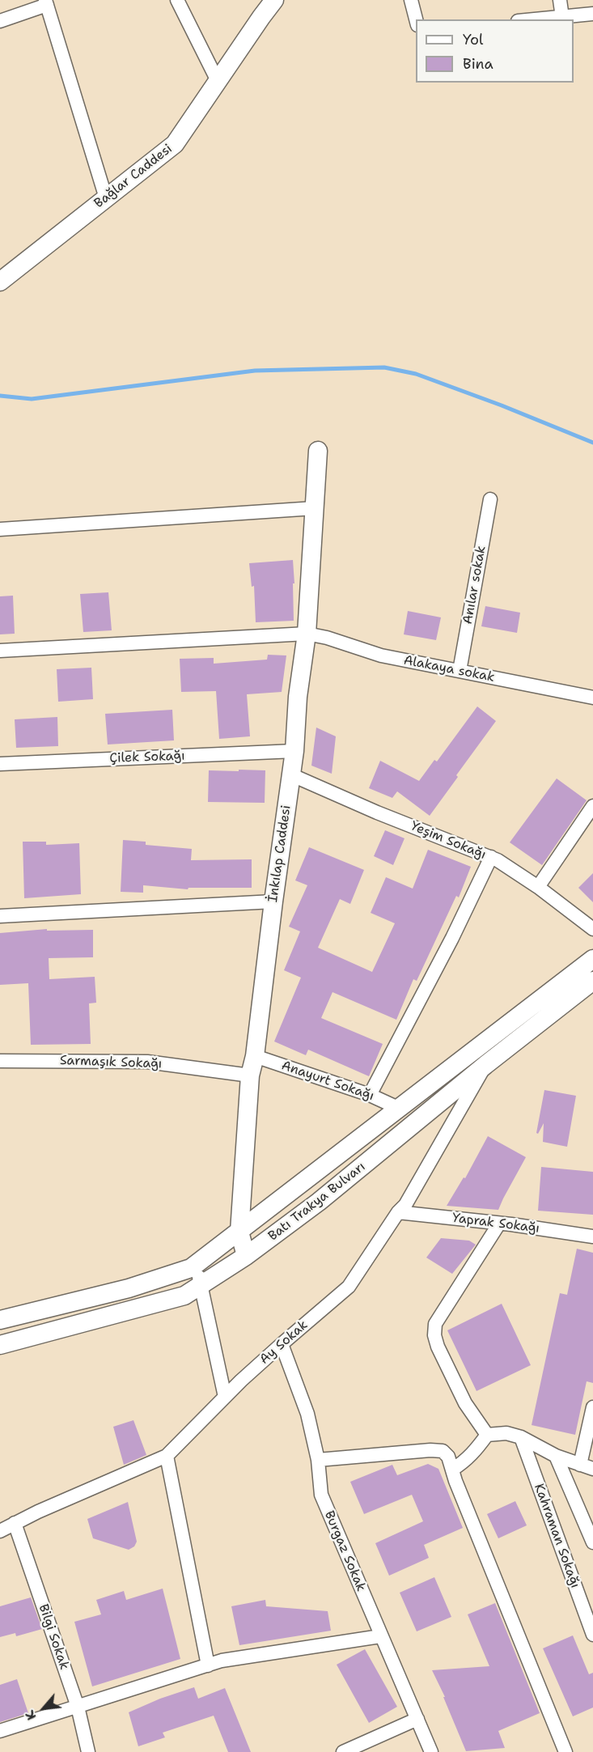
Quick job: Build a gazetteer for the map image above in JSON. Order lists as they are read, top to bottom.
{
  "streets": {
    "main road": ["Bağlar Caddesi", "İnkılap Caddesi", "Batı Trakya Bulvarı"],
    "street": [
      "Anılar sokak",
      "Alakaya sokak",
      "Çilek Sokağı",
      "Yeşim Sokağı",
      "Sarmaşık Sokağı",
      "Anayurt Sokağı",
      "Yaprak Sokağı",
      "Ay Sokak",
      "Kahraman Sokağı",
      "Burgaz Sokak",
      "Bilgi Sokak"
    ]
  },
  "crossings": [
    ["Anılar sokak", "Alakaya sokak"],
    ["Alakaya sokak", "İnkılap Caddesi"],
    ["Çilek Sokağı", "İnkılap Caddesi"],
    ["Yeşim Sokağı", "İnkılap Caddesi"],
    ["İnkılap Caddesi", "Sarmaşık Sokağı"],
    ["İnkılap Caddesi", "Anayurt Sokağı"],
    ["İnkılap Caddesi", "Batı Trakya Bulvarı"],
    ["Anayurt Sokağı", "Batı Trakya Bulvarı"],
    ["Batı Trakya Bulvarı", "Ay Sokak"],
    ["Yaprak Sokağı", "Ay Sokak"],
    ["Ay Sokak", "Burgaz Sokak"],
    ["Ay Sokak", "Bilgi Sokak"]
  ],
  "legend": ["Yol", "Bina"],
  "north": "bottom left"
}
